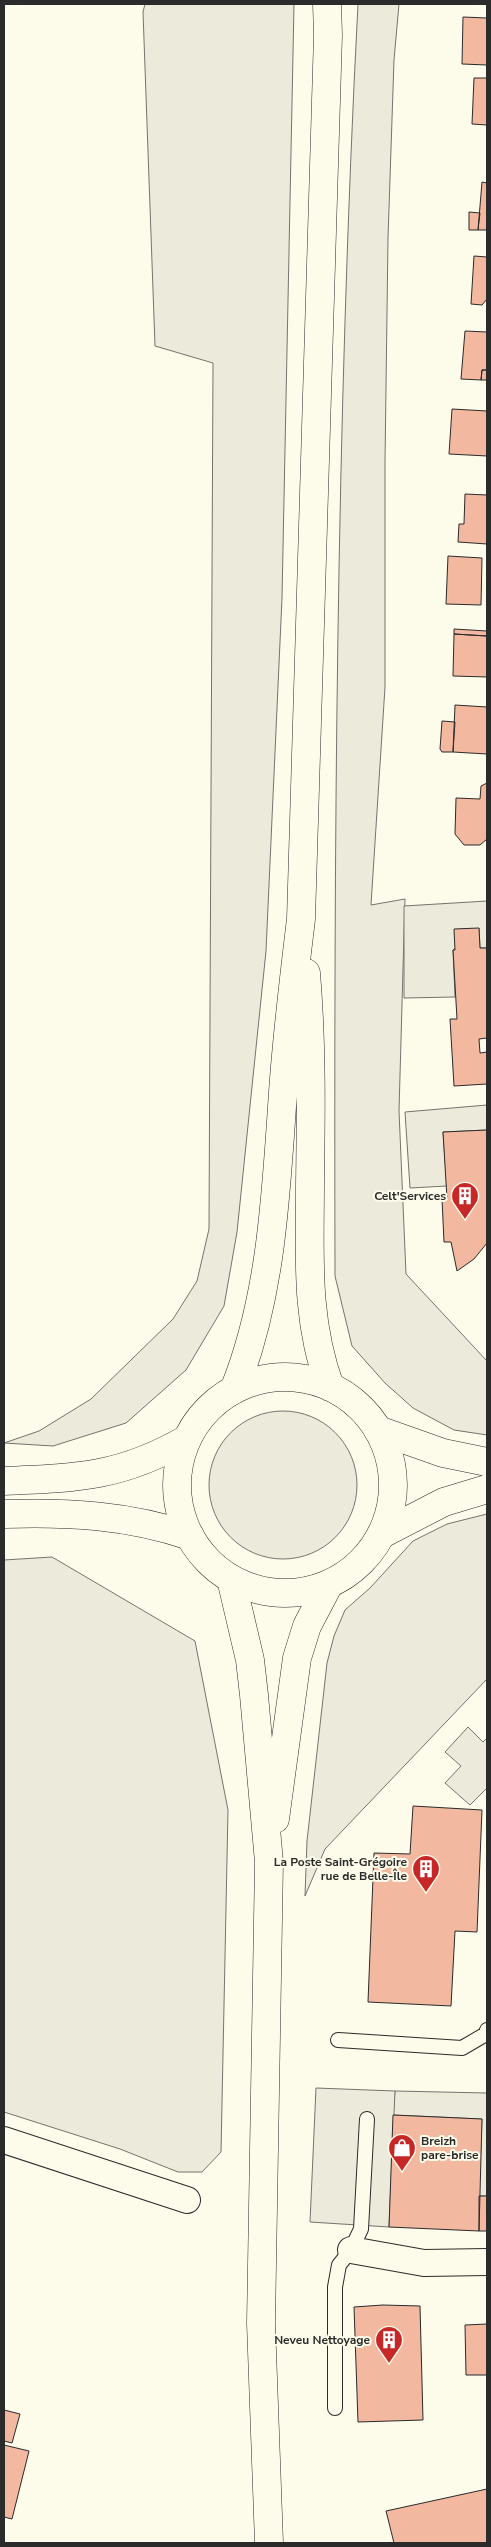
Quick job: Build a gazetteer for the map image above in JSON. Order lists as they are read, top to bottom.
{
  "places": {
    "building": ["Celt'Services", "La Poste Saint-Grégoire rue de Belle-Île", "Neveu Nettoyage"],
    "shop": ["Breizh pare-brise"]
  }
}
